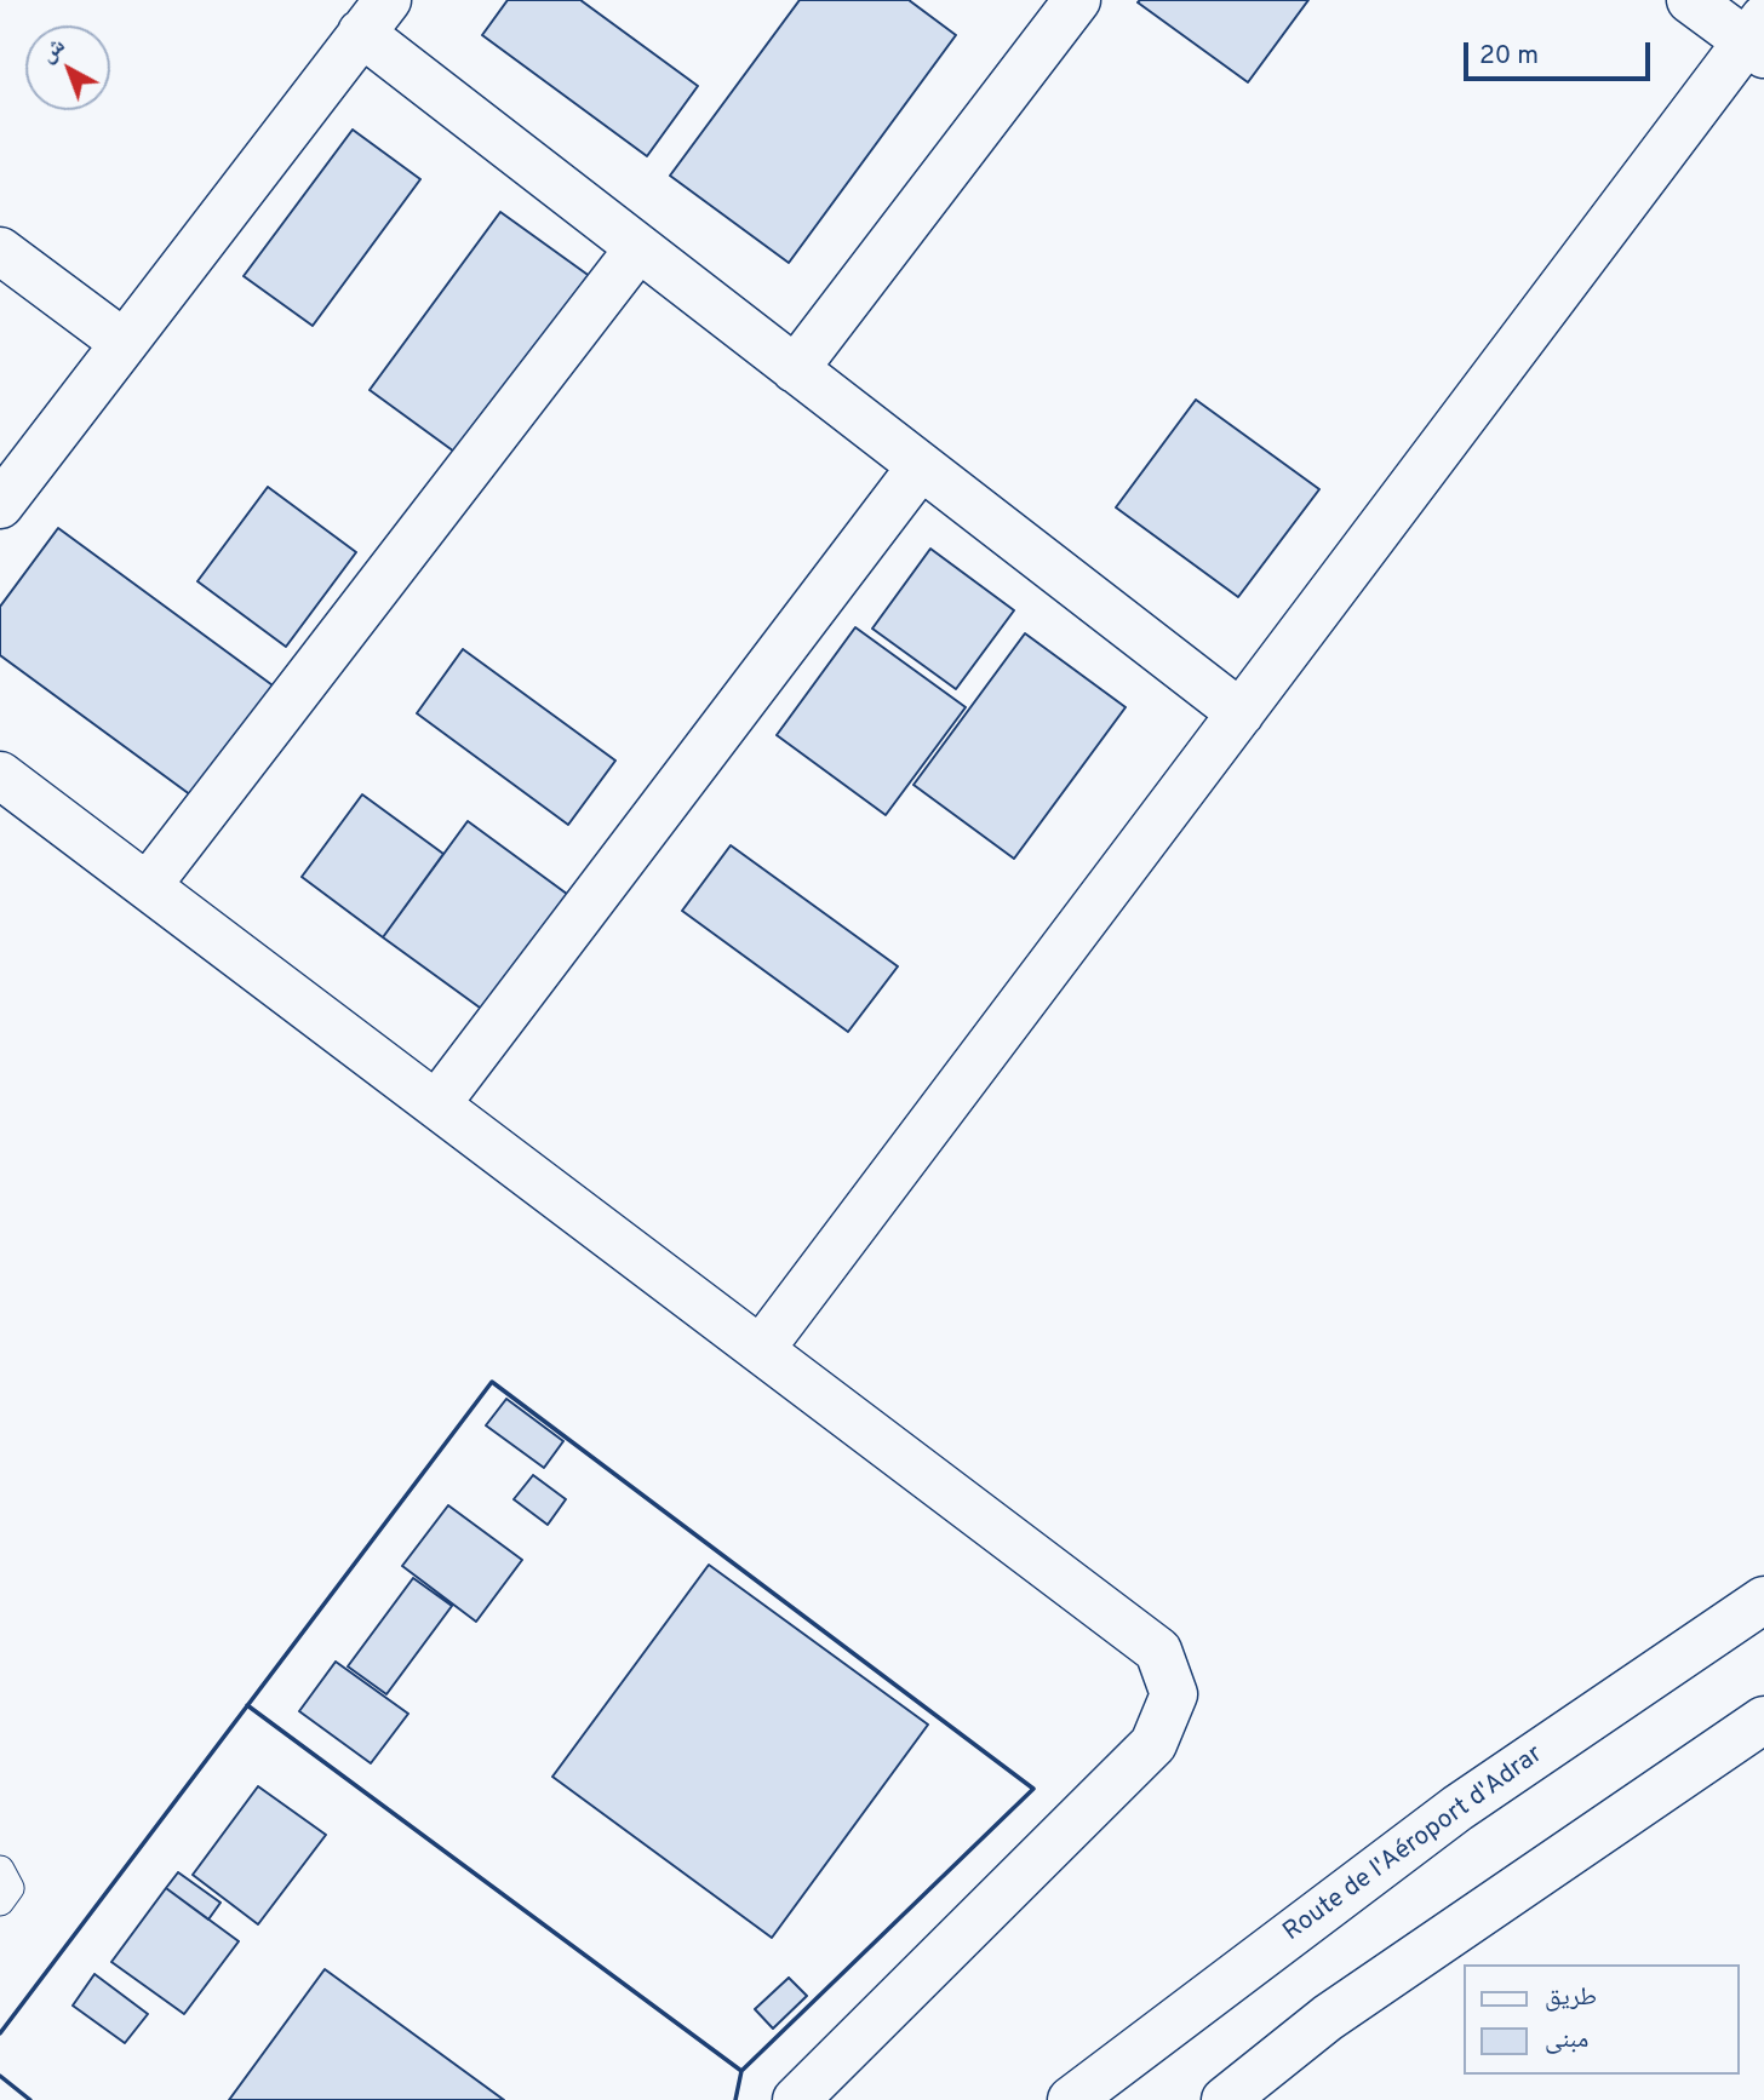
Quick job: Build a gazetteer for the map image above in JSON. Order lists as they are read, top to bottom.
{
  "streets": {
    "street": ["Route de l'Aéroport d'Adrar"]
  },
  "legend": ["طريق", "مبنى"],
  "scale_bar": "20 m",
  "north": "top left"
}
